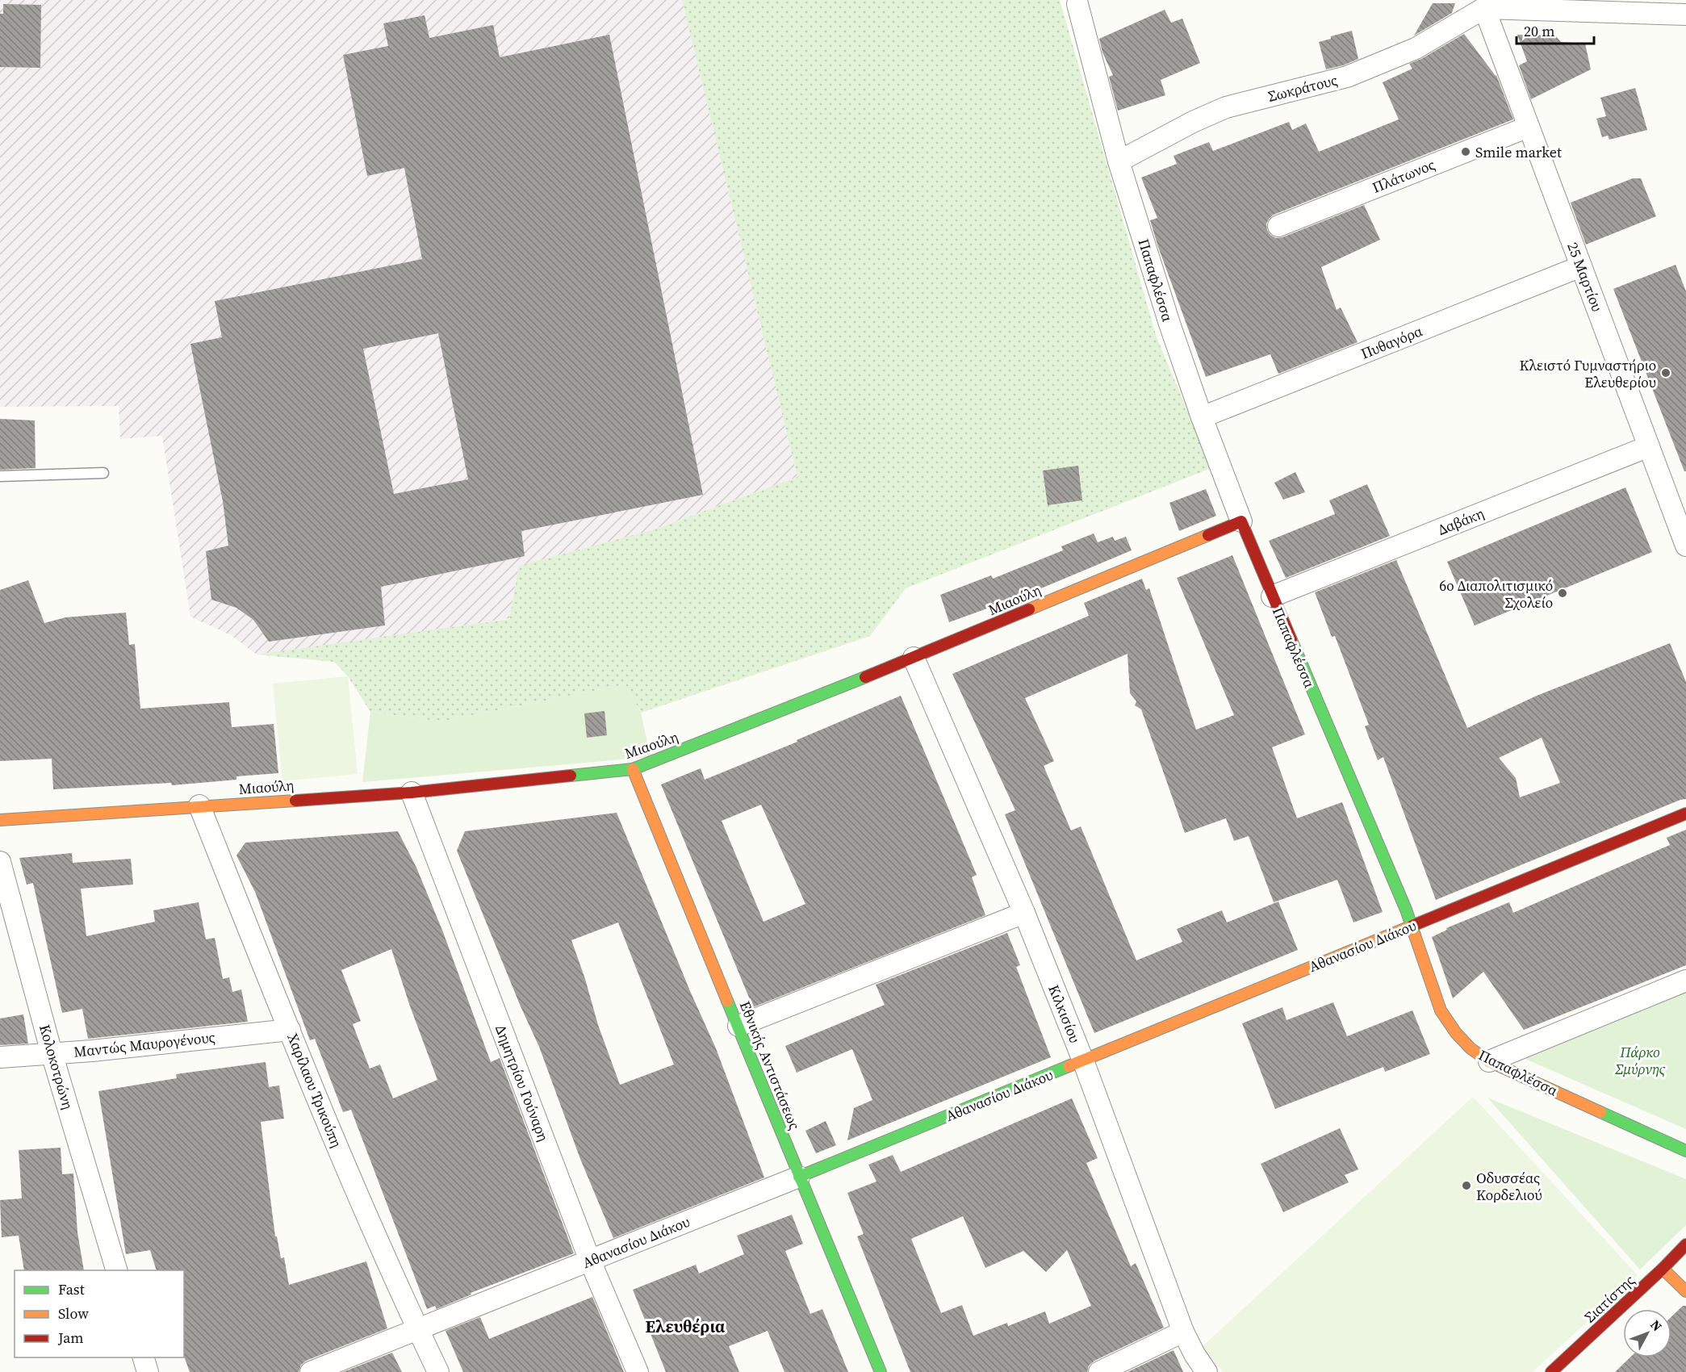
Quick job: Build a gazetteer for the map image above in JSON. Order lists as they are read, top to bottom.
{
  "streets": {
    "street": [
      "Σωκράτους",
      "Πλάτωνος",
      "25 Μαρτίου",
      "Παπαφλέσσα",
      "Πυθαγόρα",
      "Δαβάκη",
      "Μιαούλη",
      "Αθανασίου Διάκου",
      "Κιλκισίου",
      "Μαντώς Μαυρογένους",
      "Εθνικής Αντιστάσεως",
      "Κολοκοτρώνη",
      "Δημητρίου Γούναρη",
      "Χαρίλαου Τρικούπη",
      "Σιατίστης"
    ]
  },
  "crossings": [
    ["Σωκράτους", "25 Μαρτίου"],
    ["Σωκράτους", "Παπαφλέσσα"],
    ["Πλάτωνος", "25 Μαρτίου"],
    ["25 Μαρτίου", "Πυθαγόρα"],
    ["25 Μαρτίου", "Δαβάκη"],
    ["Παπαφλέσσα", "Πυθαγόρα"],
    ["Παπαφλέσσα", "Δαβάκη"],
    ["Παπαφλέσσα", "Μιαούλη"],
    ["Παπαφλέσσα", "Αθανασίου Διάκου"],
    ["Μιαούλη", "Κιλκισίου"],
    ["Μιαούλη", "Εθνικής Αντιστάσεως"],
    ["Μιαούλη", "Δημητρίου Γούναρη"],
    ["Μιαούλη", "Χαρίλαου Τρικούπη"],
    ["Αθανασίου Διάκου", "Κιλκισίου"],
    ["Αθανασίου Διάκου", "Εθνικής Αντιστάσεως"],
    ["Αθανασίου Διάκου", "Δημητρίου Γούναρη"],
    ["Αθανασίου Διάκου", "Χαρίλαου Τρικούπη"],
    ["Μαντώς Μαυρογένους", "Κολοκοτρώνη"],
    ["Μαντώς Μαυρογένους", "Χαρίλαου Τρικούπη"]
  ],
  "districts": ["Ελευθέρια"],
  "parks": ["Πάρκο Σμύρνης"],
  "places": [
    "Smile market",
    "Κλειστό Γυμναστήριο Ελευθερίου",
    "6ο Διαπολιτισμικό Σχολείο",
    "Οδυσσέας Κορδελιού"
  ],
  "legend": ["Fast", "Slow", "Jam"],
  "scale_bar": "20 m",
  "north": "top right"
}
